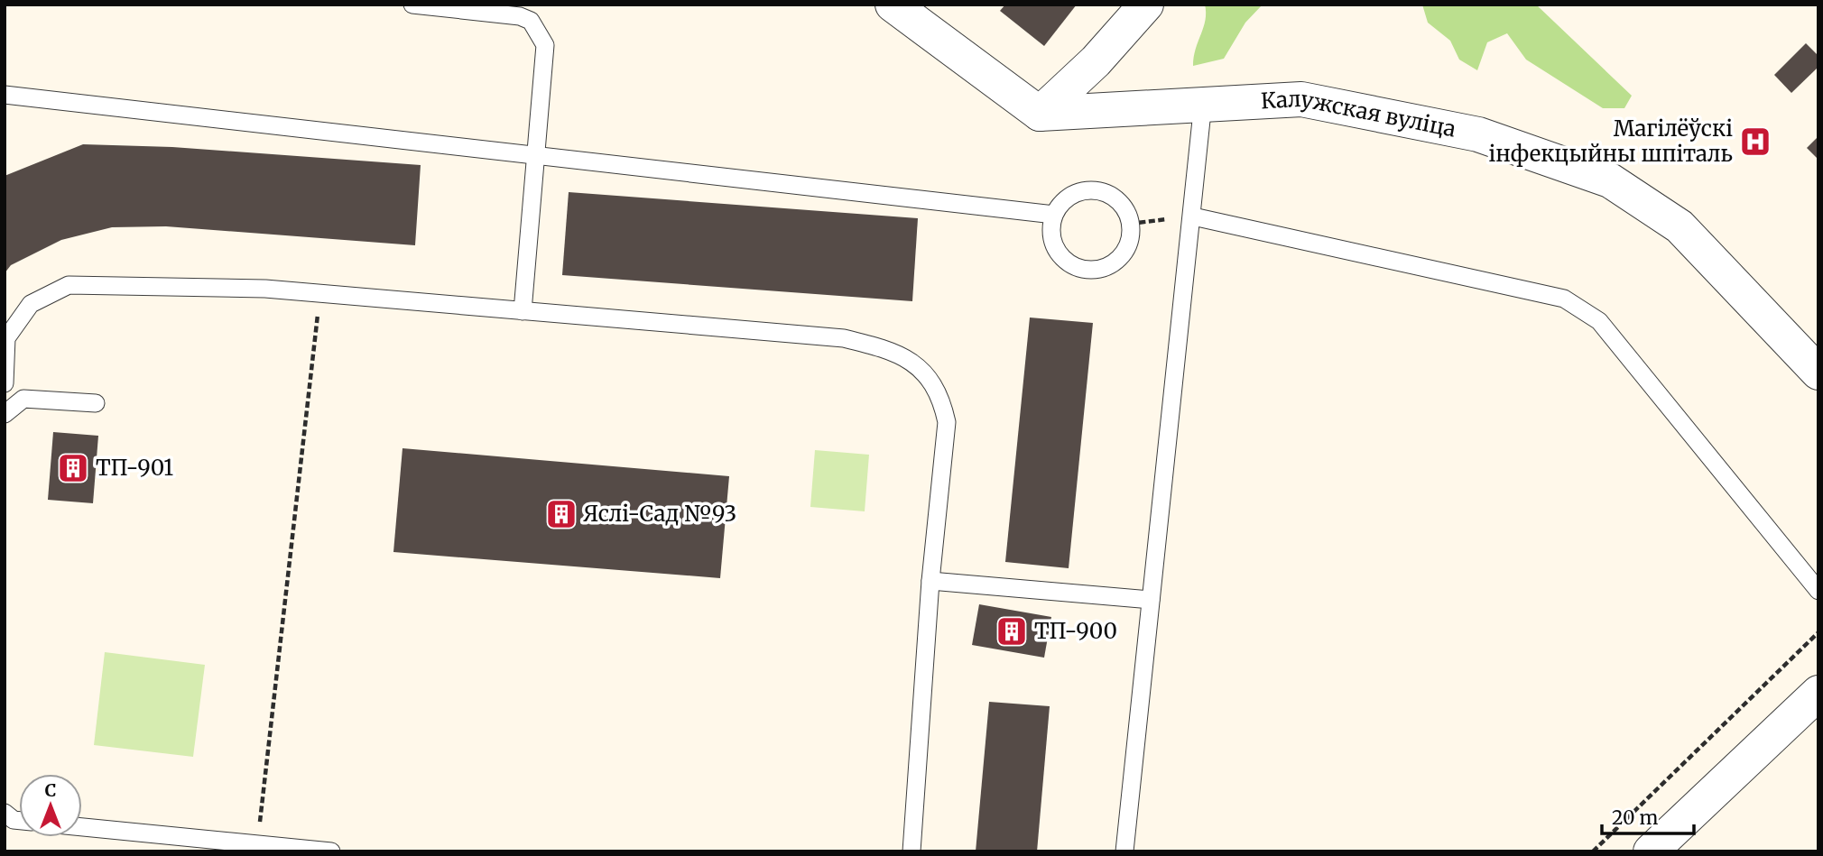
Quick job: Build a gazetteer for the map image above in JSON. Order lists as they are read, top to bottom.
{
  "streets": {
    "street": ["Калужская вуліца"]
  },
  "places": {
    "hospital": ["Магілёўскі інфекцыйны шпіталь"],
    "building": ["ТП-901", "Яслі-Сад №93", "ТП-900"]
  },
  "scale_bar": "20 m",
  "north": "top"
}
